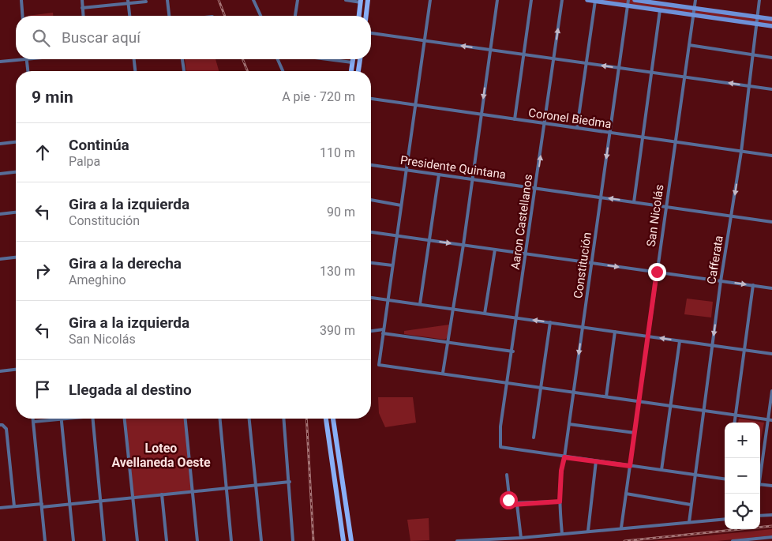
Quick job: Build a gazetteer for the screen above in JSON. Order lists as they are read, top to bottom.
{
  "streets": {
    "street": [
      "Coronel Biedma",
      "Presidente Quintana",
      "San Nicolás",
      "Aaron Castellanos",
      "Cafferata",
      "Constitución"
    ]
  },
  "crossings": [
    ["Coronel Biedma", "San Nicolás"],
    ["Coronel Biedma", "Aaron Castellanos"],
    ["Coronel Biedma", "Cafferata"],
    ["Coronel Biedma", "Constitución"],
    ["Presidente Quintana", "San Nicolás"],
    ["Presidente Quintana", "Aaron Castellanos"],
    ["Presidente Quintana", "Cafferata"],
    ["Presidente Quintana", "Constitución"],
    ["Aaron Castellanos", "Constitución"]
  ],
  "districts": ["Loteo Avellaneda Oeste"],
  "page": {
    "search": "Buscar aquí",
    "heading": ["9 min", "A pie · 720 m"],
    "list": [
      ["Continúa", "Palpa", "110 m"],
      ["Gira a la izquierda", "Constitución", "90 m"],
      ["Gira a la derecha", "Ameghino", "130 m"],
      ["Gira a la izquierda", "San Nicolás", "390 m"],
      "Llegada al destino"
    ],
    "map_buttons": ["+", "−"]
  }
}
